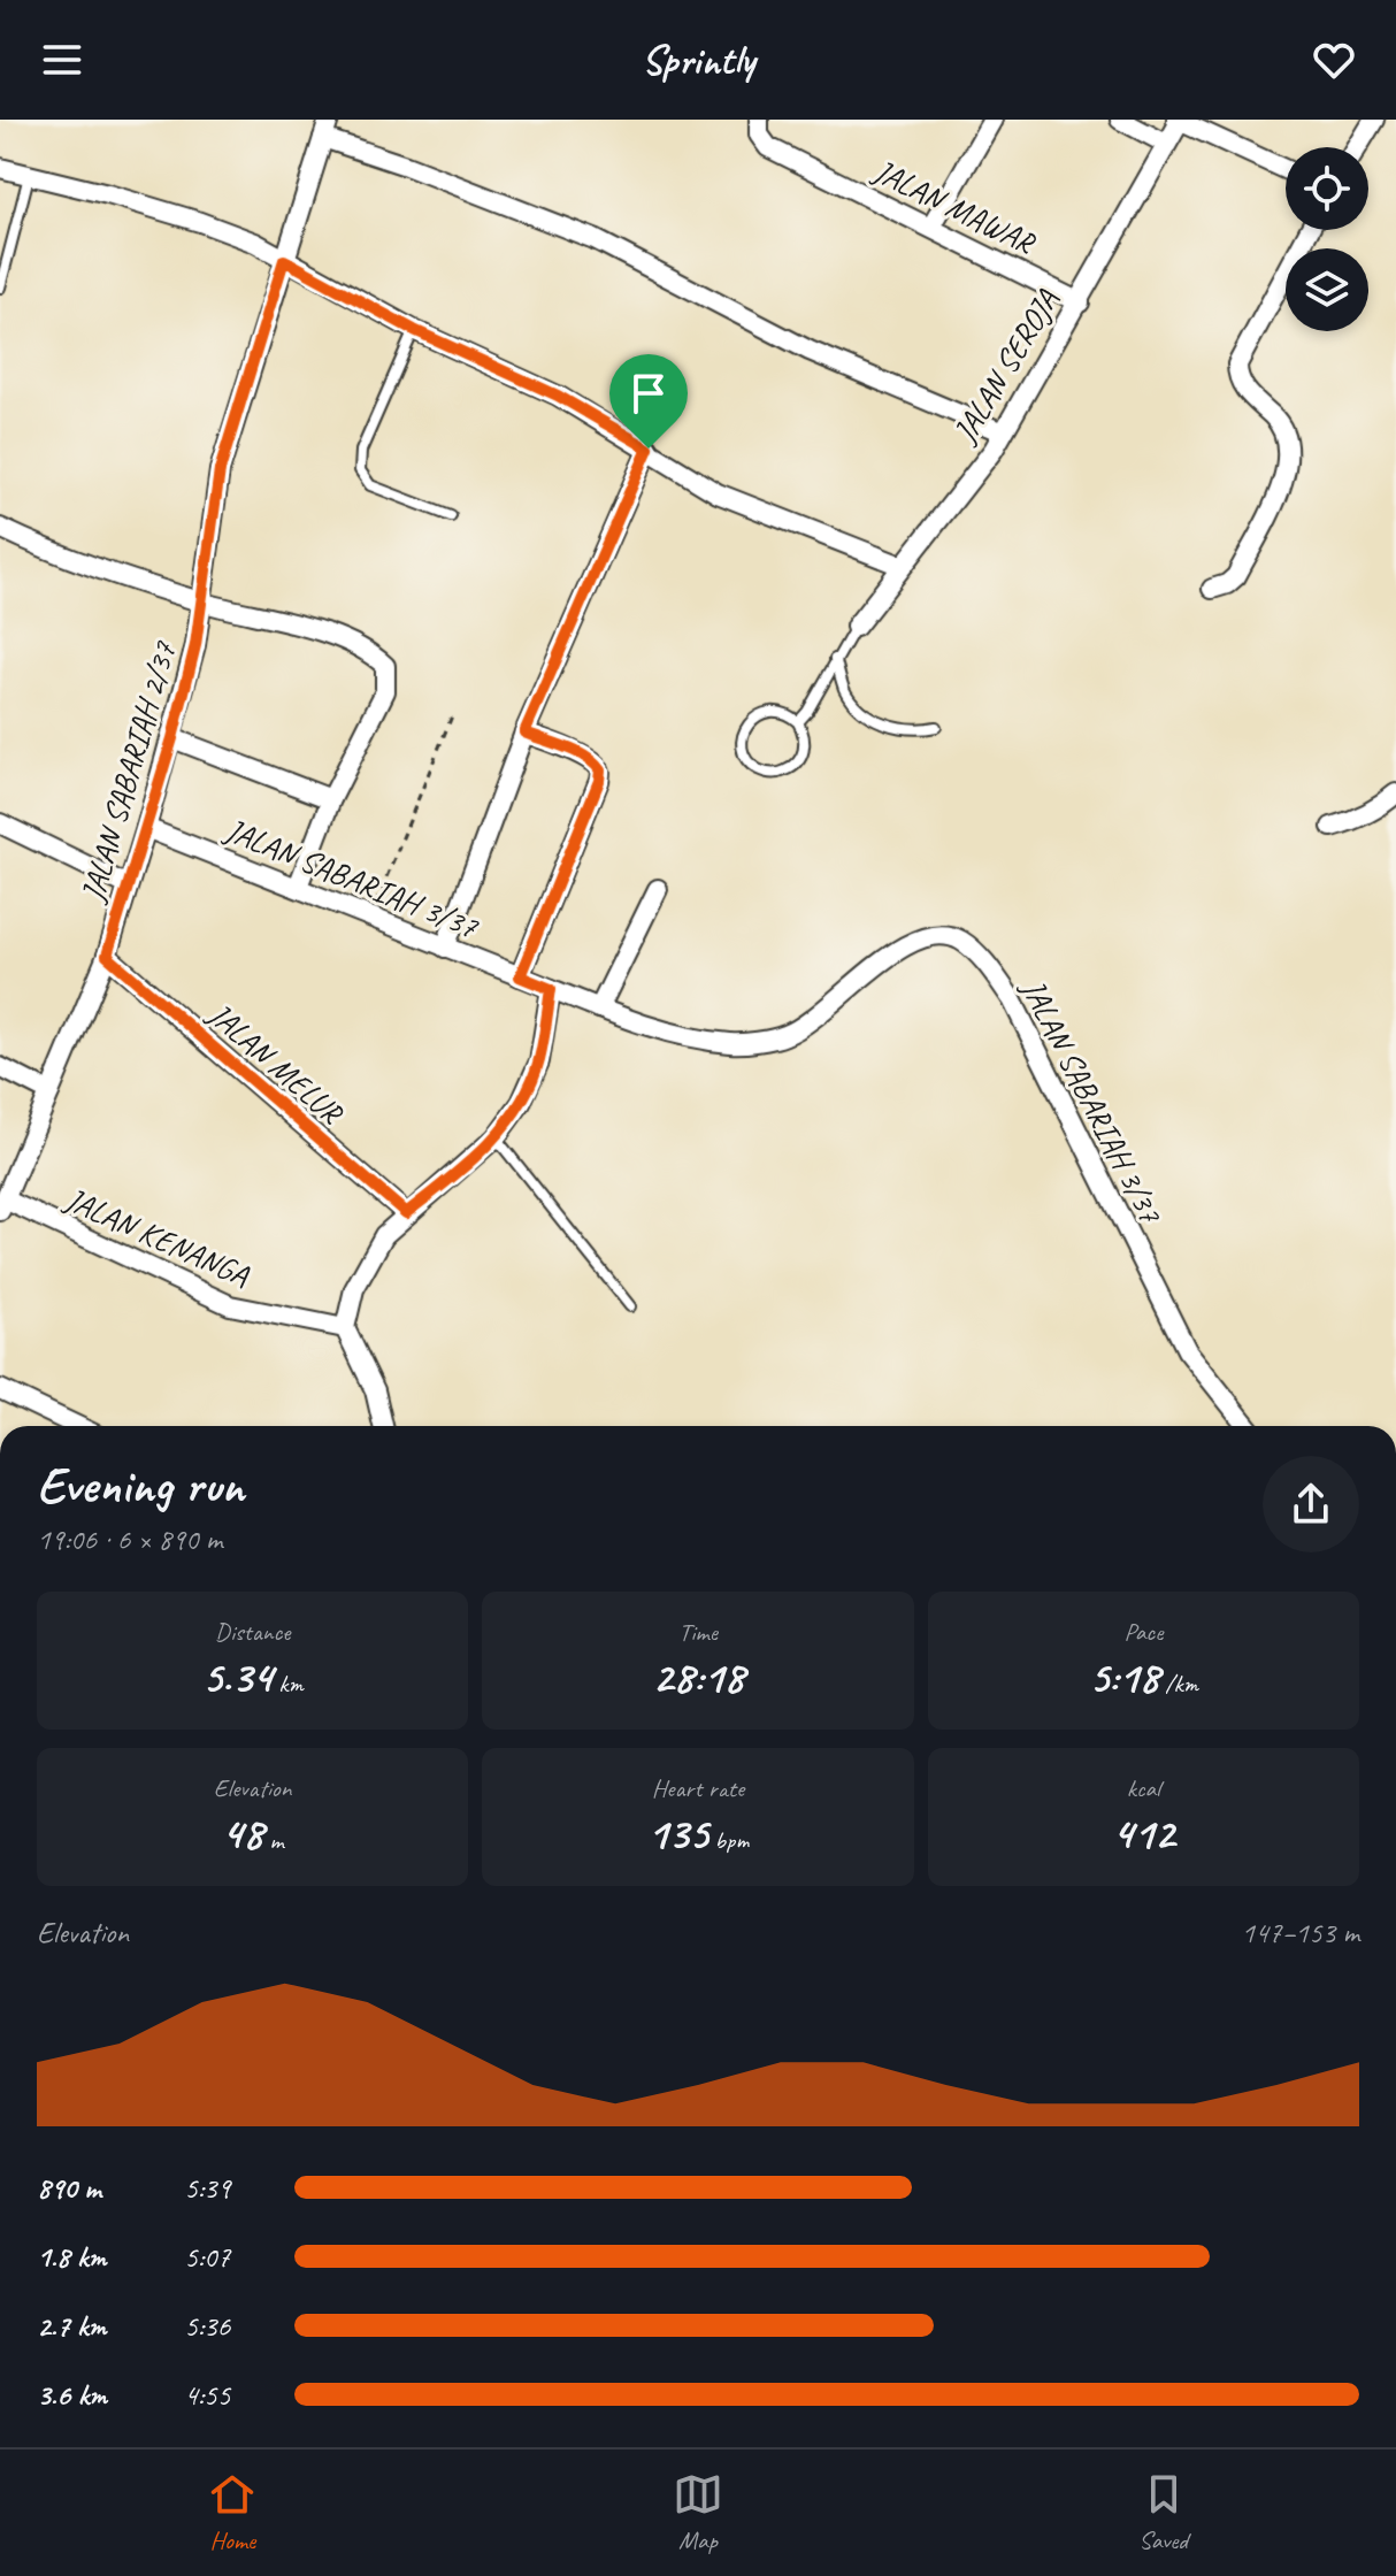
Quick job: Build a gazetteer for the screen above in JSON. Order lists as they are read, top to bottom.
{
  "streets": {
    "street": [
      "JALAN MAWAR",
      "JALAN SEROJA",
      "JALAN SABARIAH 2/37",
      "JALAN SABARIAH 3/37",
      "JALAN MELUR",
      "JALAN KENANGA"
    ]
  },
  "crossings": [
    ["JALAN MAWAR", "JALAN SEROJA"],
    ["JALAN SABARIAH 2/37", "JALAN SABARIAH 3/37"],
    ["JALAN SABARIAH 2/37", "JALAN MELUR"],
    ["JALAN SABARIAH 2/37", "JALAN KENANGA"]
  ],
  "page": {
    "header": "Sprintly",
    "heading": ["Evening run", "19:06 · 6 × 890 m"],
    "stats": [
      ["Distance", "5.34 km"],
      ["Time", "28:18"],
      ["Pace", "5:18 /km"],
      ["Elevation", "48 m"],
      ["Heart rate", "135 bpm"],
      ["kcal", "412"]
    ],
    "chart": ["Elevation", "147–153 m"],
    "list": [
      {
        "name": "890 m",
        "note": "5:39"
      },
      {
        "name": "1.8 km",
        "note": "5:07"
      },
      {
        "name": "2.7 km",
        "note": "5:36"
      },
      {
        "name": "3.6 km",
        "note": "4:55"
      }
    ],
    "tabs": ["Home", "Map", "Saved"]
  }
}
